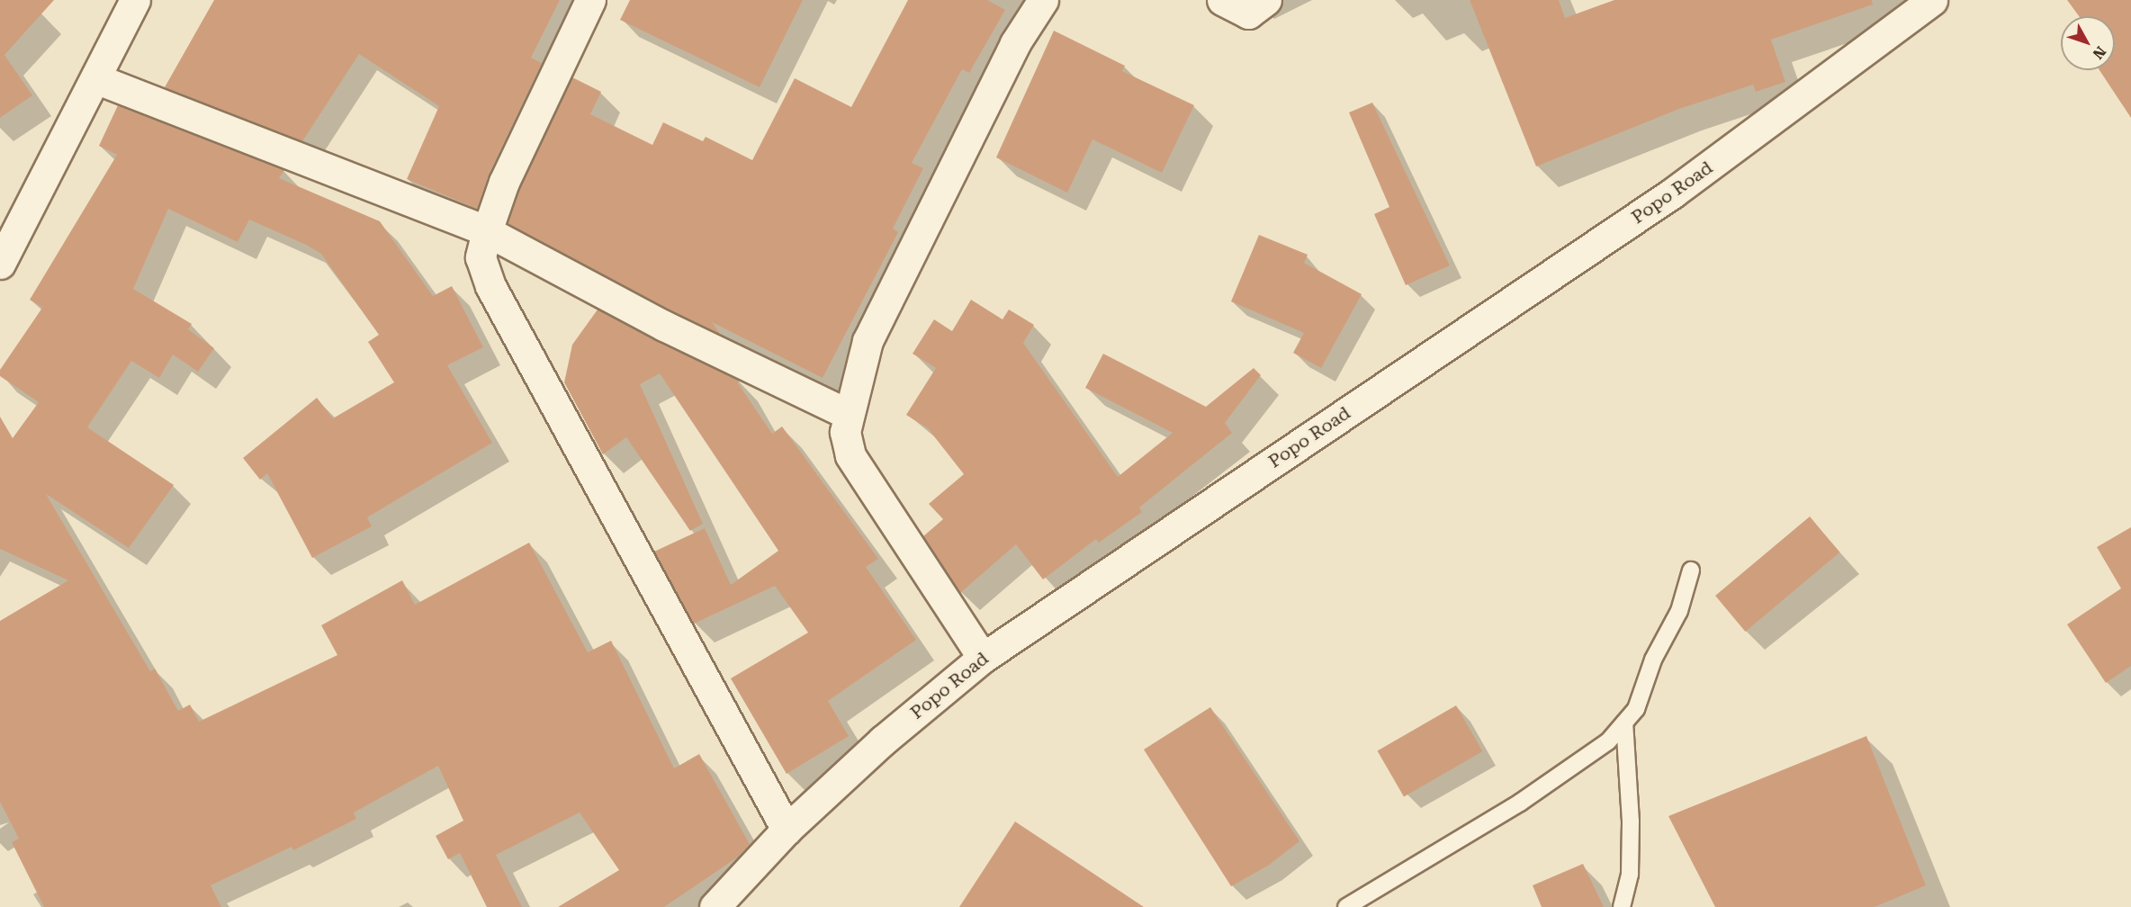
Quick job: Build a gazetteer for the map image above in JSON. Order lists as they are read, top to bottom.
{
  "streets": {
    "street": ["Popo Road"]
  },
  "north": "bottom right"
}
